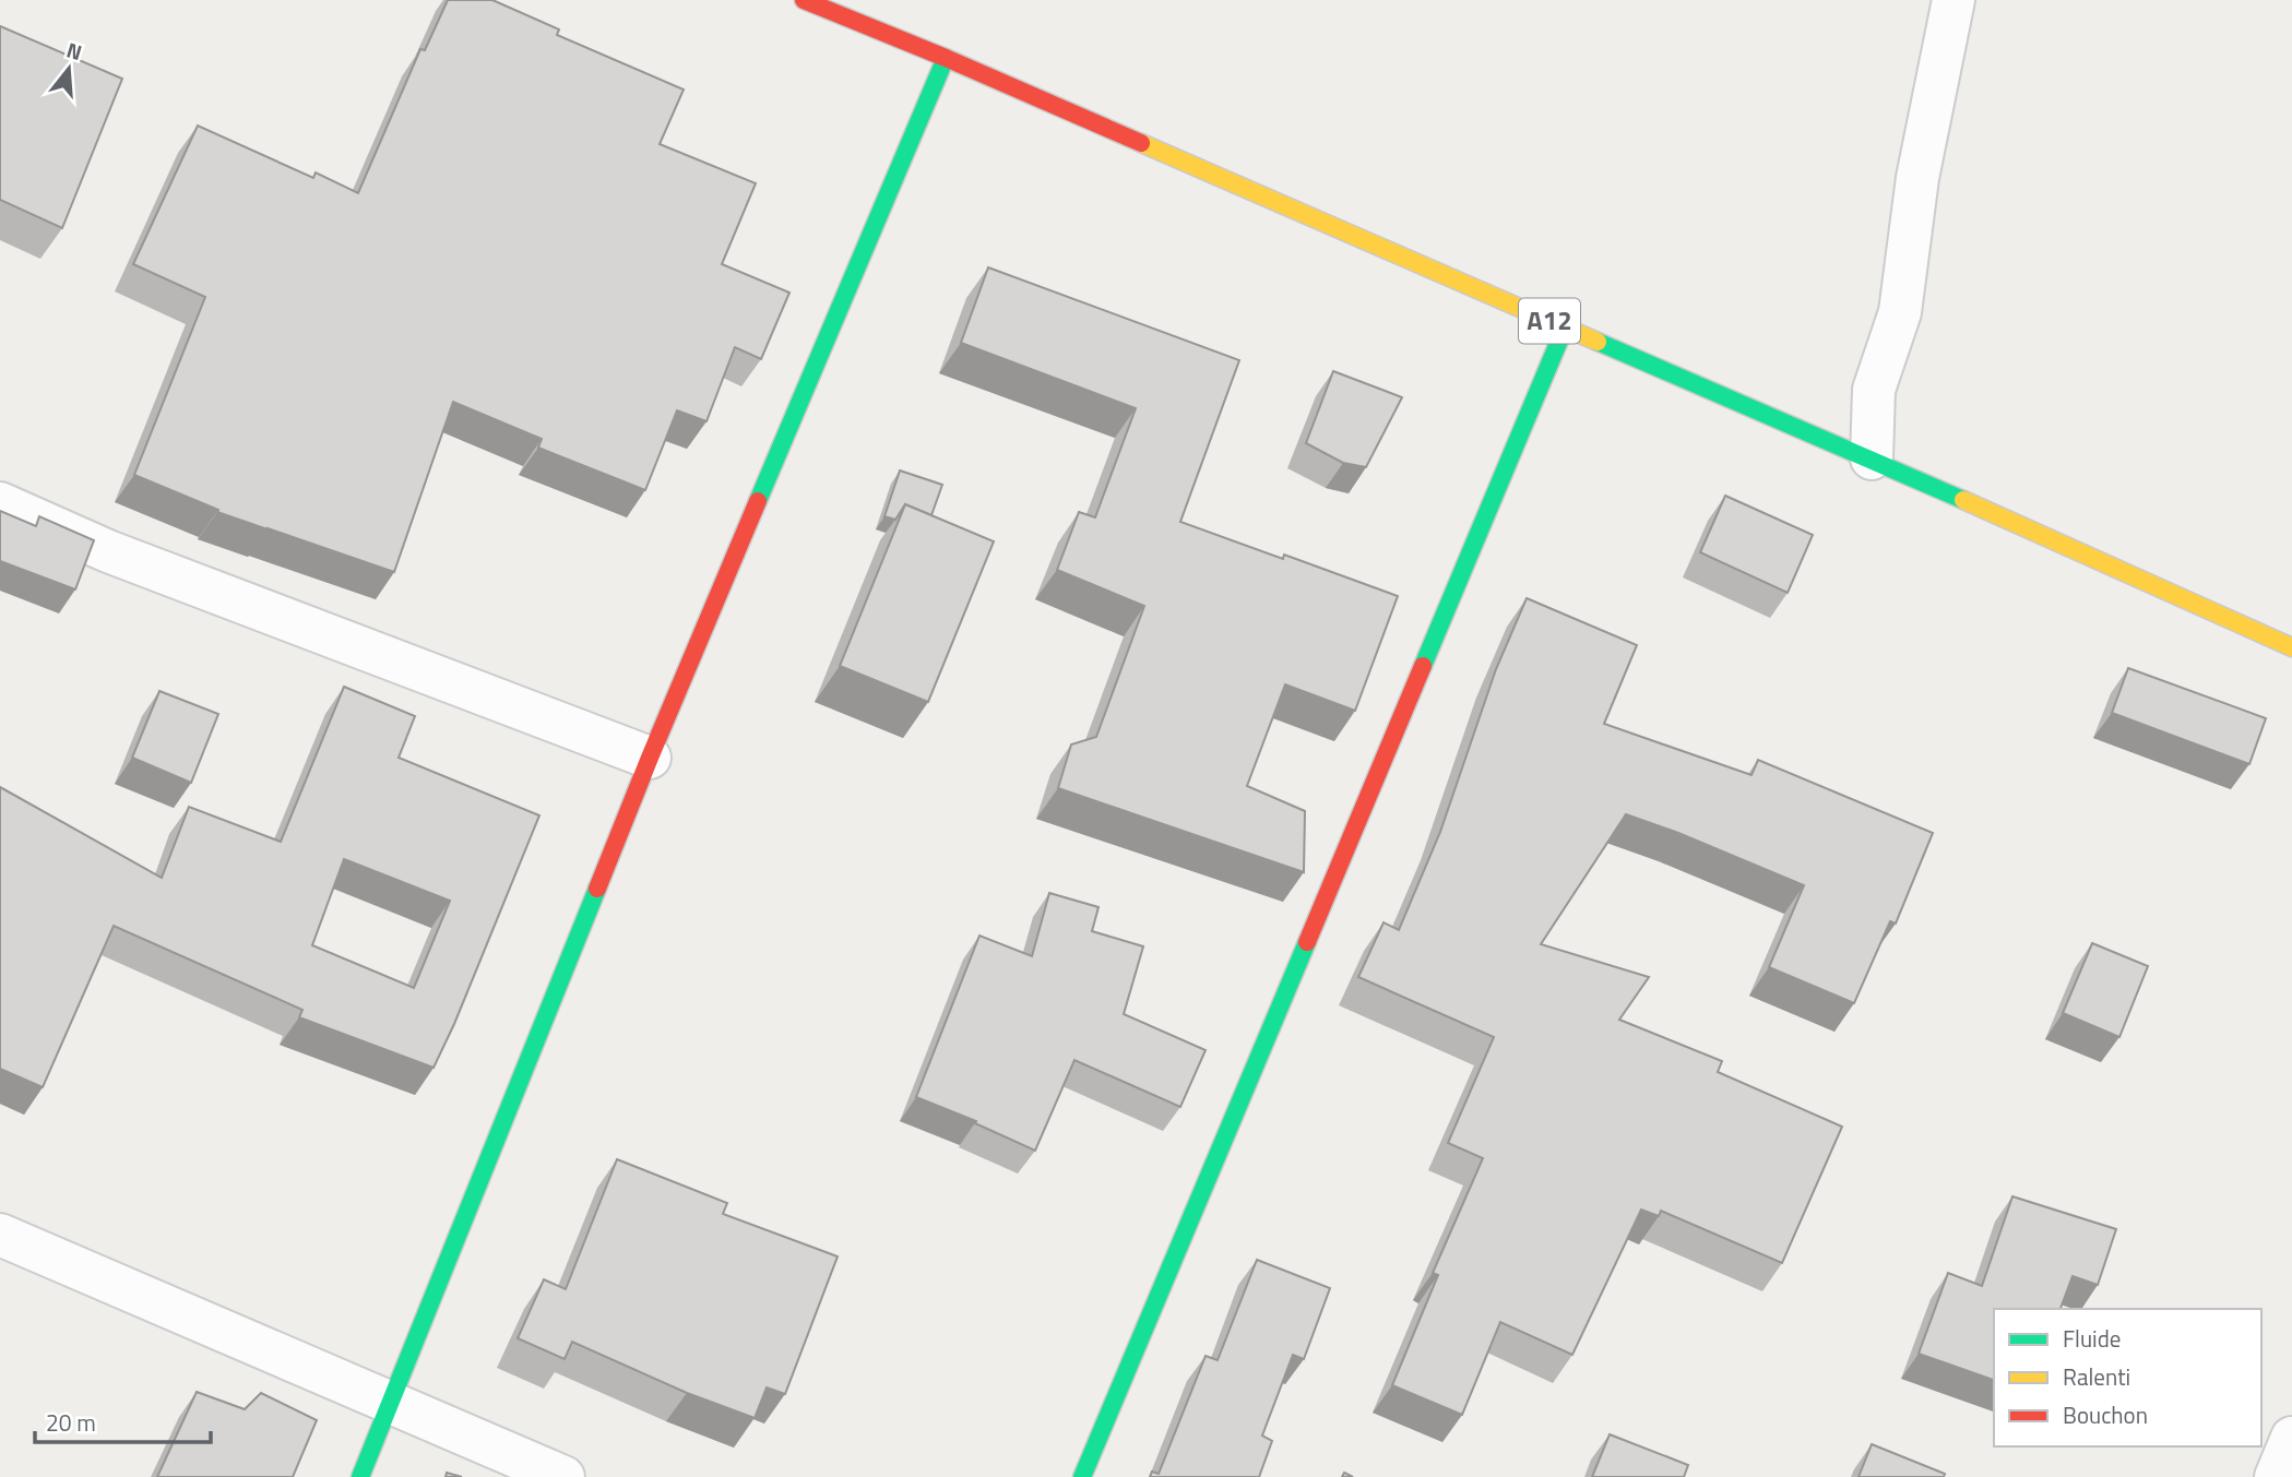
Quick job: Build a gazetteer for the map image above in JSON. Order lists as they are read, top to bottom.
{
  "streets": {
    "street": ["A12"]
  },
  "legend": ["Fluide", "Ralenti", "Bouchon"],
  "scale_bar": "20 m",
  "north": "top"
}
